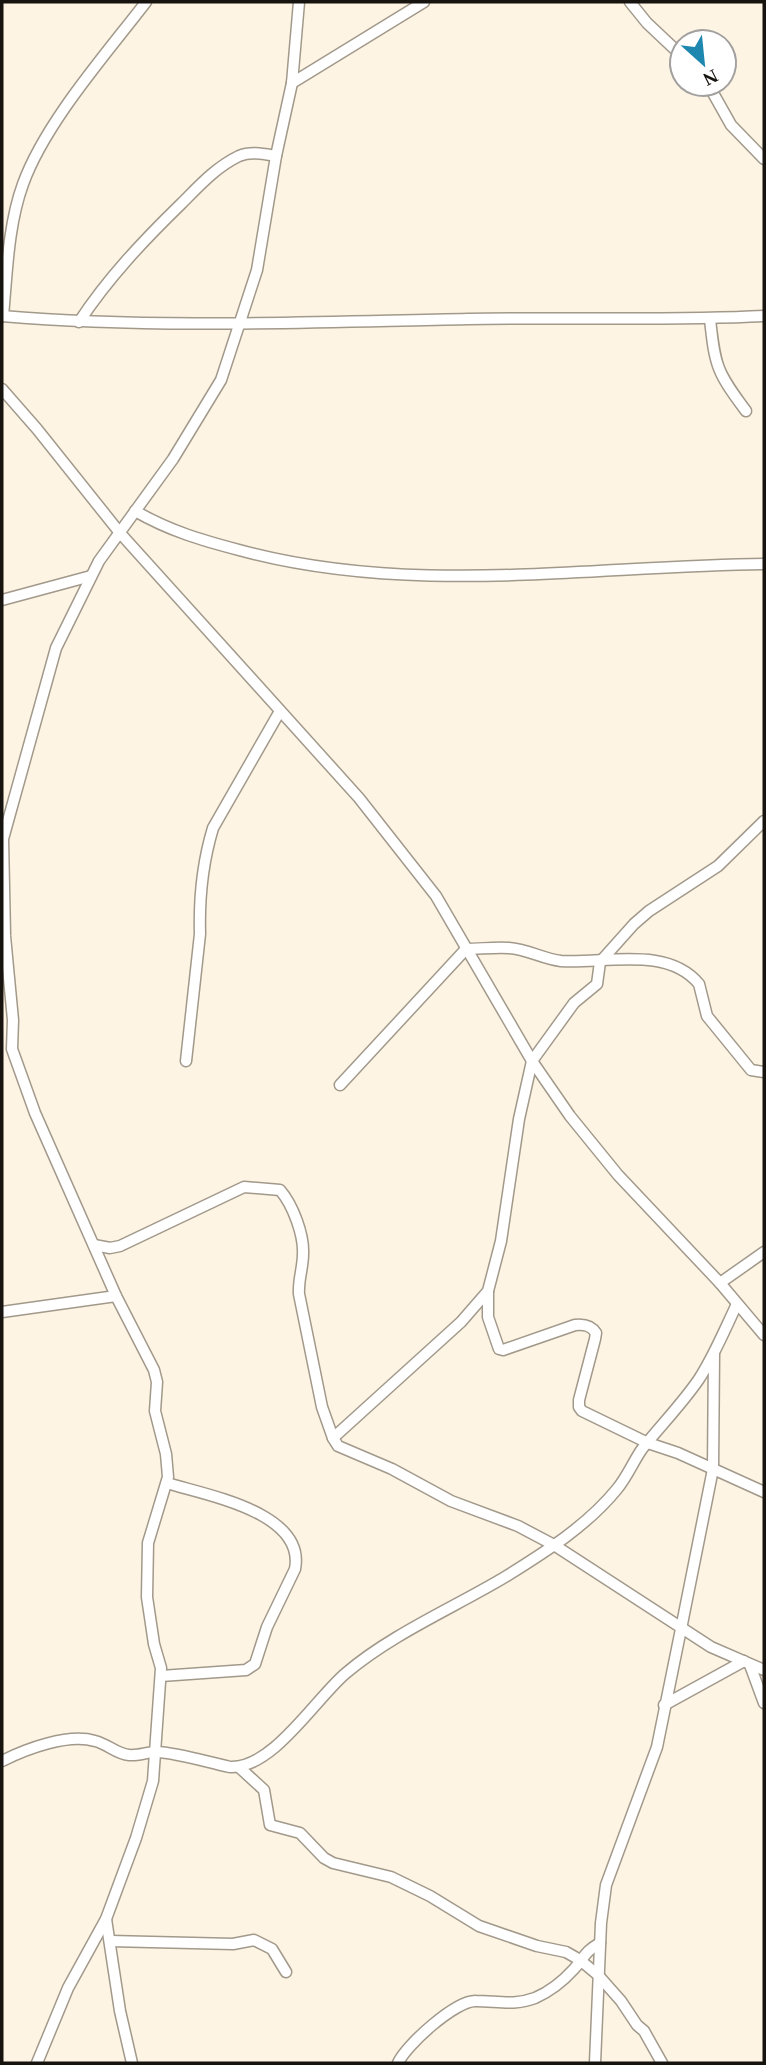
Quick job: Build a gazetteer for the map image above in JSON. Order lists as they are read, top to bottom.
{
  "north": "bottom right"
}
